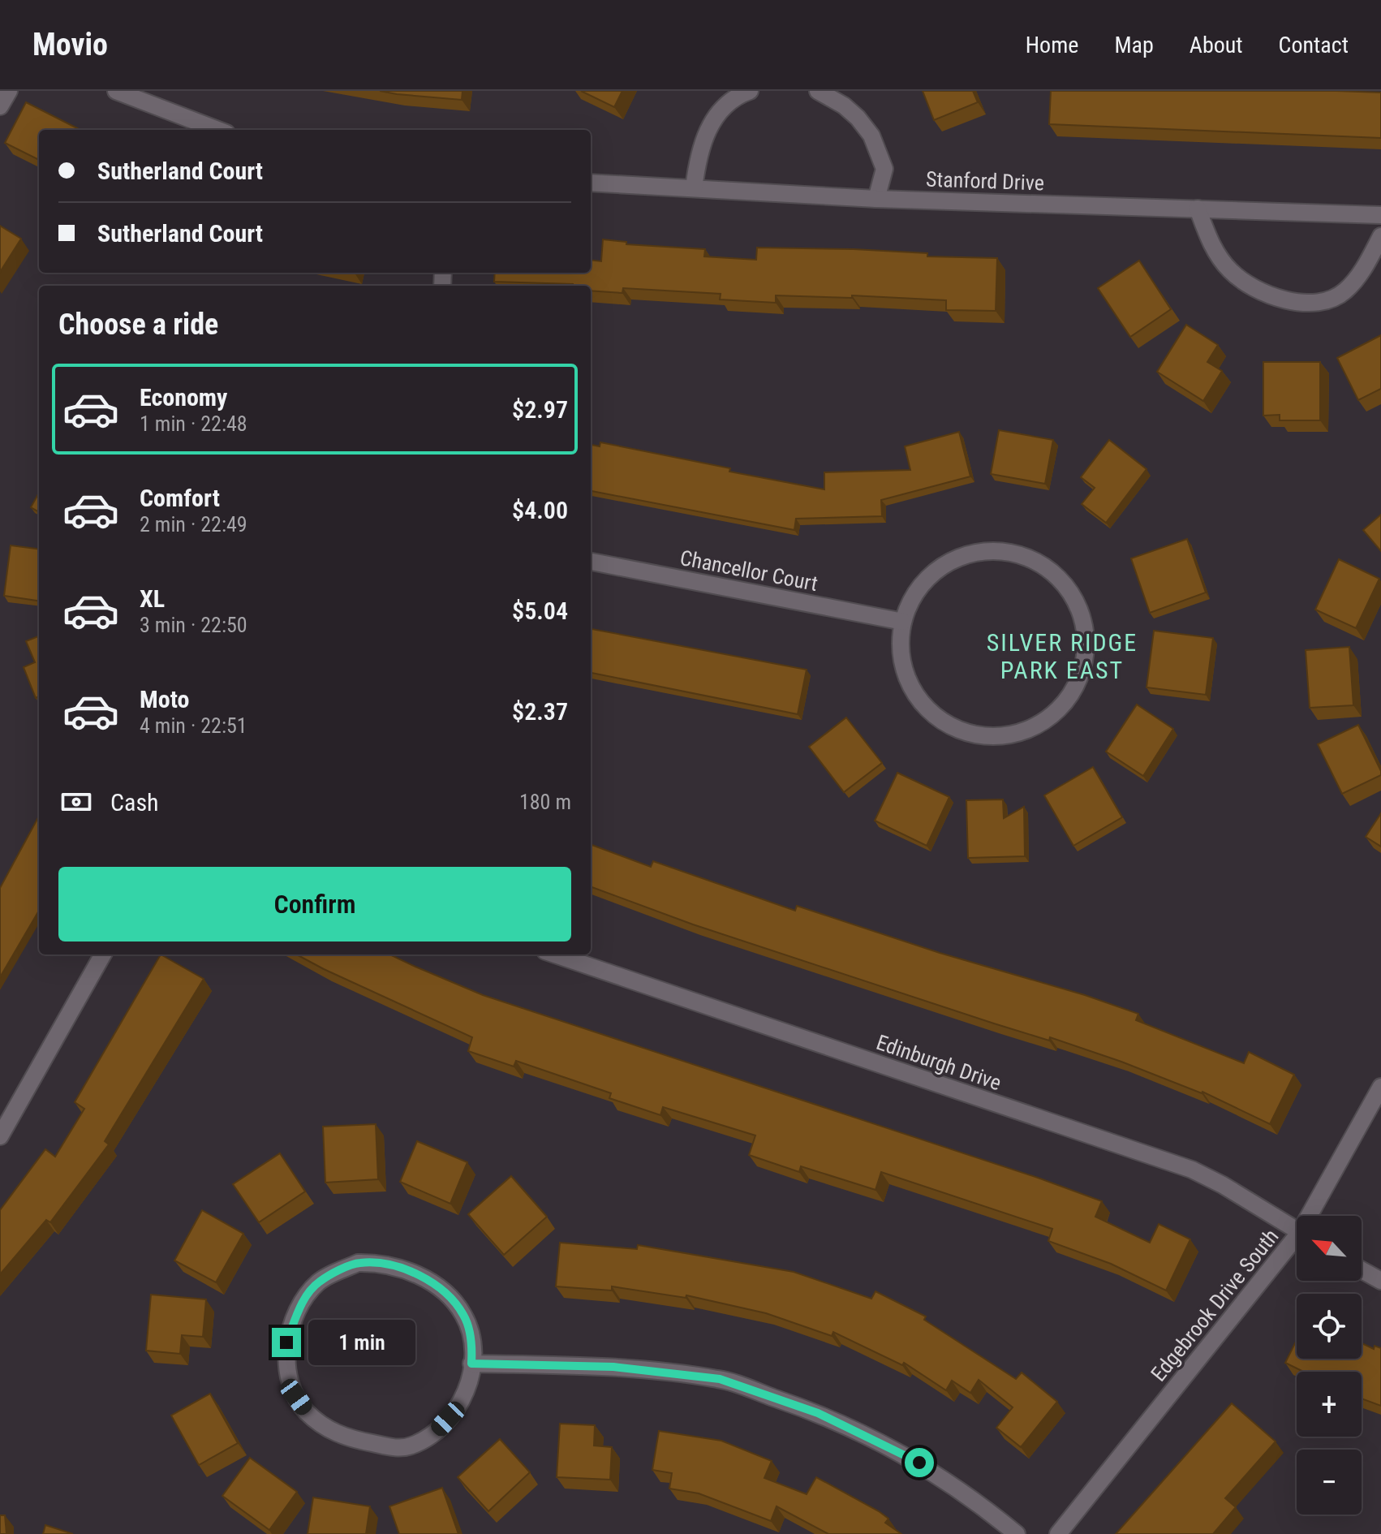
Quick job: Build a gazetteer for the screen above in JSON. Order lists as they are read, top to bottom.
{
  "streets": {
    "street": [
      "Stanford Drive",
      "Chancellor Court",
      "Edinburgh Drive",
      "Edgebrook Drive South"
    ]
  },
  "districts": ["SILVER RIDGE PARK EAST"],
  "north": "top left",
  "page": {
    "header": "Movio",
    "nav": [
      "Home",
      "Map",
      "About",
      "Contact"
    ],
    "banner": ["Sutherland Court", "Sutherland Court"],
    "heading": "Choose a ride",
    "list": [
      {
        "name": "Economy",
        "note": "1 min · 22:48",
        "value": "$2.97"
      },
      {
        "name": "Comfort",
        "note": "2 min · 22:49",
        "value": "$4.00"
      },
      {
        "name": "XL",
        "note": "3 min · 22:50",
        "value": "$5.04"
      },
      {
        "name": "Moto",
        "note": "4 min · 22:51",
        "value": "$2.37"
      }
    ],
    "pay": ["Cash", "180 m"],
    "buttons": "Confirm",
    "map_buttons": ["+", "−"],
    "bubble": "1 min"
  }
}
